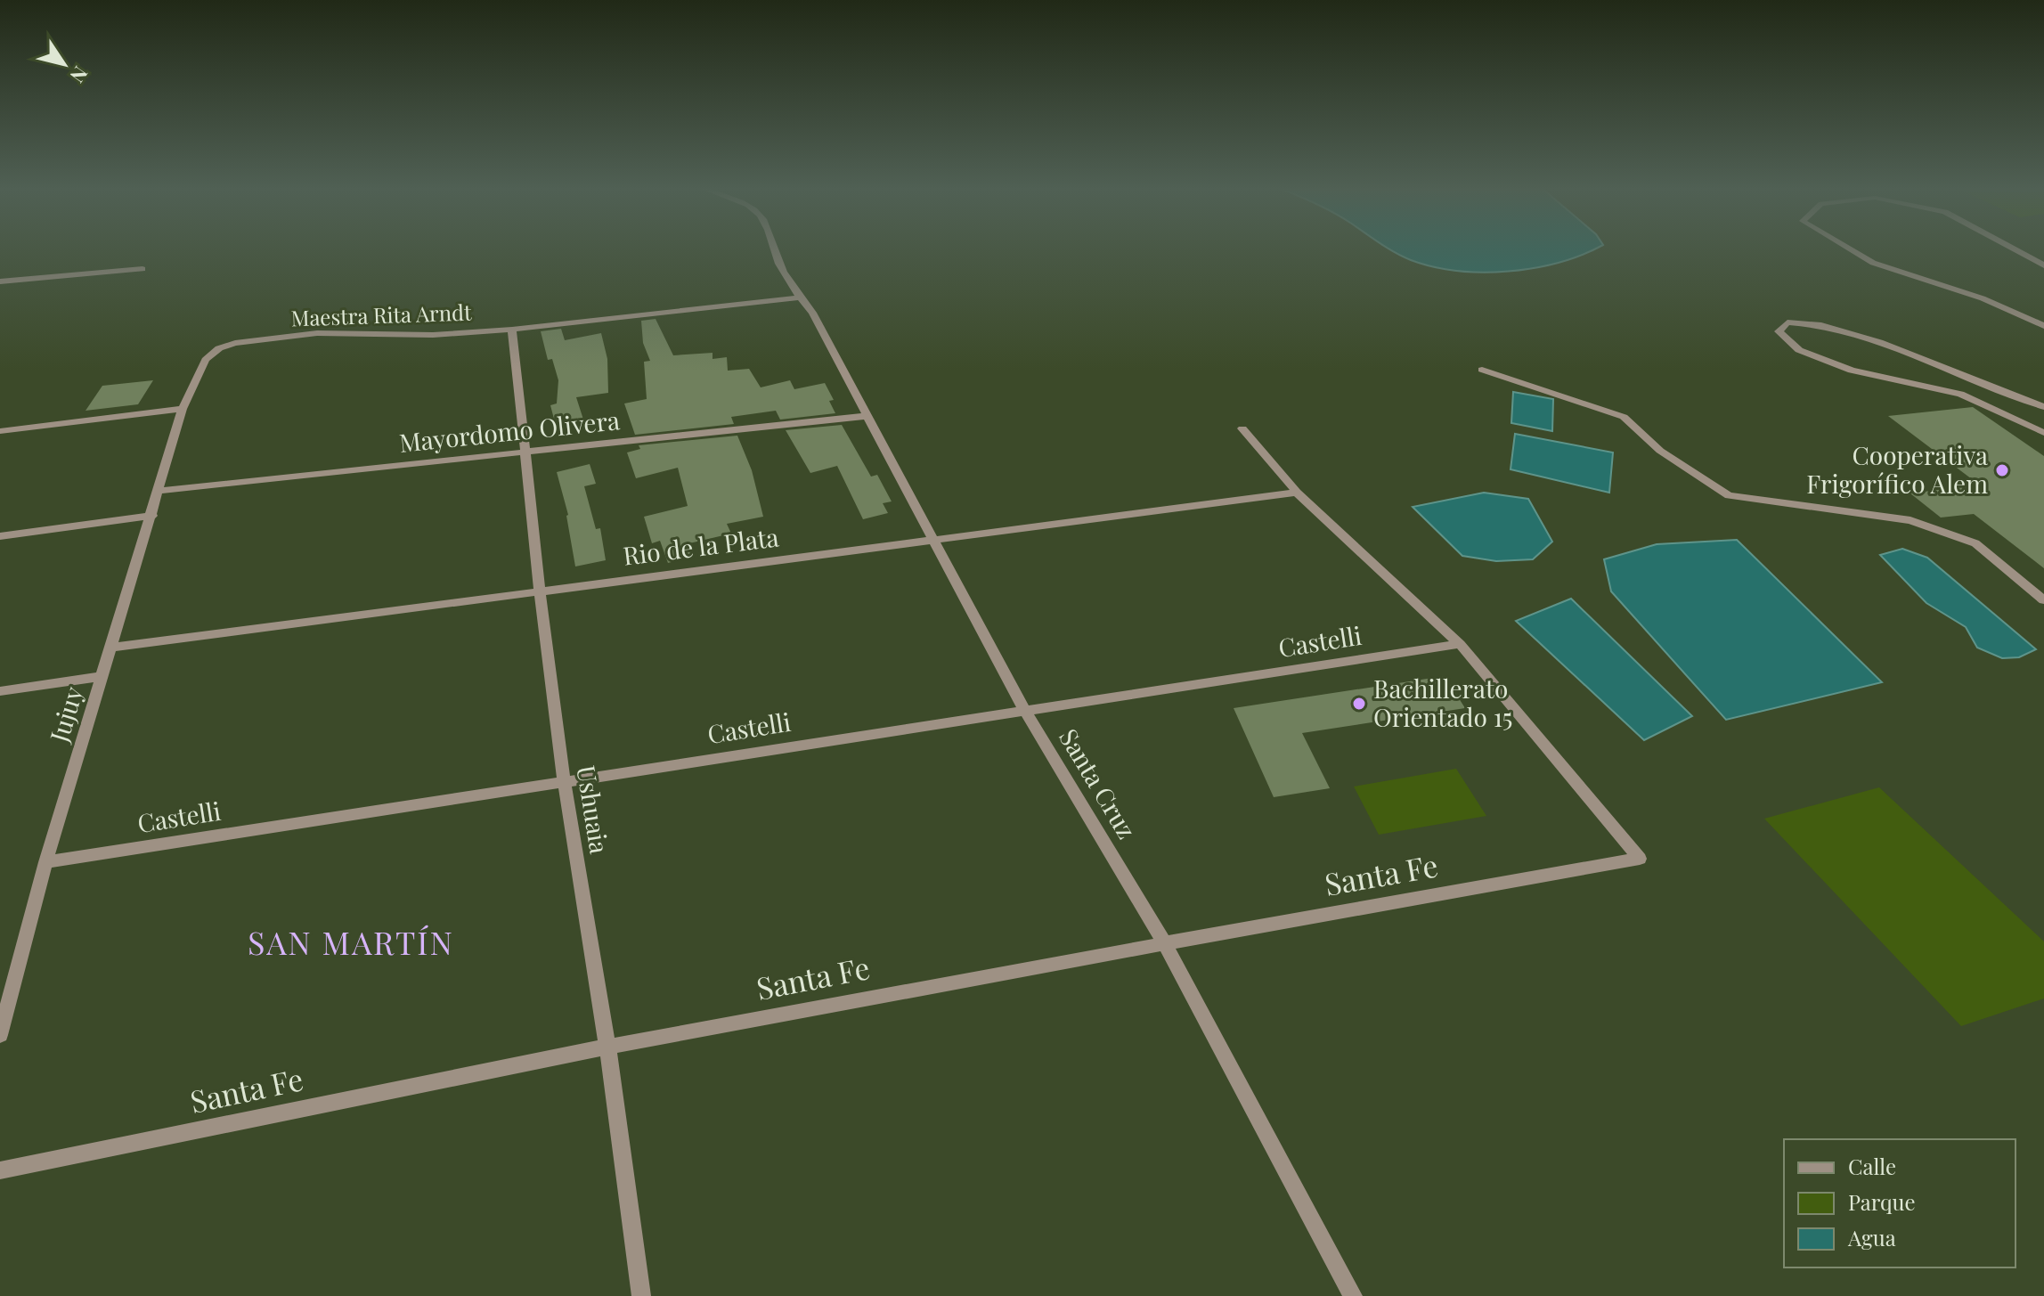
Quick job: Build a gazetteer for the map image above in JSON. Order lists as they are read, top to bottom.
{
  "streets": {
    "street": [
      "Maestra Rita Arndt",
      "Mayordomo Olivera",
      "Rio de la Plata",
      "Castelli",
      "Jujuy",
      "Santa Cruz",
      "Ushuaia",
      "Santa Fe"
    ]
  },
  "crossings": [
    ["Maestra Rita Arndt", "Jujuy"],
    ["Maestra Rita Arndt", "Santa Cruz"],
    ["Maestra Rita Arndt", "Ushuaia"],
    ["Mayordomo Olivera", "Jujuy"],
    ["Mayordomo Olivera", "Santa Cruz"],
    ["Mayordomo Olivera", "Ushuaia"],
    ["Rio de la Plata", "Jujuy"],
    ["Rio de la Plata", "Santa Cruz"],
    ["Rio de la Plata", "Ushuaia"],
    ["Castelli", "Jujuy"],
    ["Castelli", "Santa Cruz"],
    ["Castelli", "Ushuaia"],
    ["Castelli", "Santa Fe"],
    ["Santa Cruz", "Santa Fe"],
    ["Ushuaia", "Santa Fe"]
  ],
  "districts": ["SAN MARTÍN"],
  "places": ["Cooperativa Frigorífico Alem", "Bachillerato Orientado 15"],
  "legend": ["Calle", "Parque", "Agua"],
  "north": "bottom right"
}
